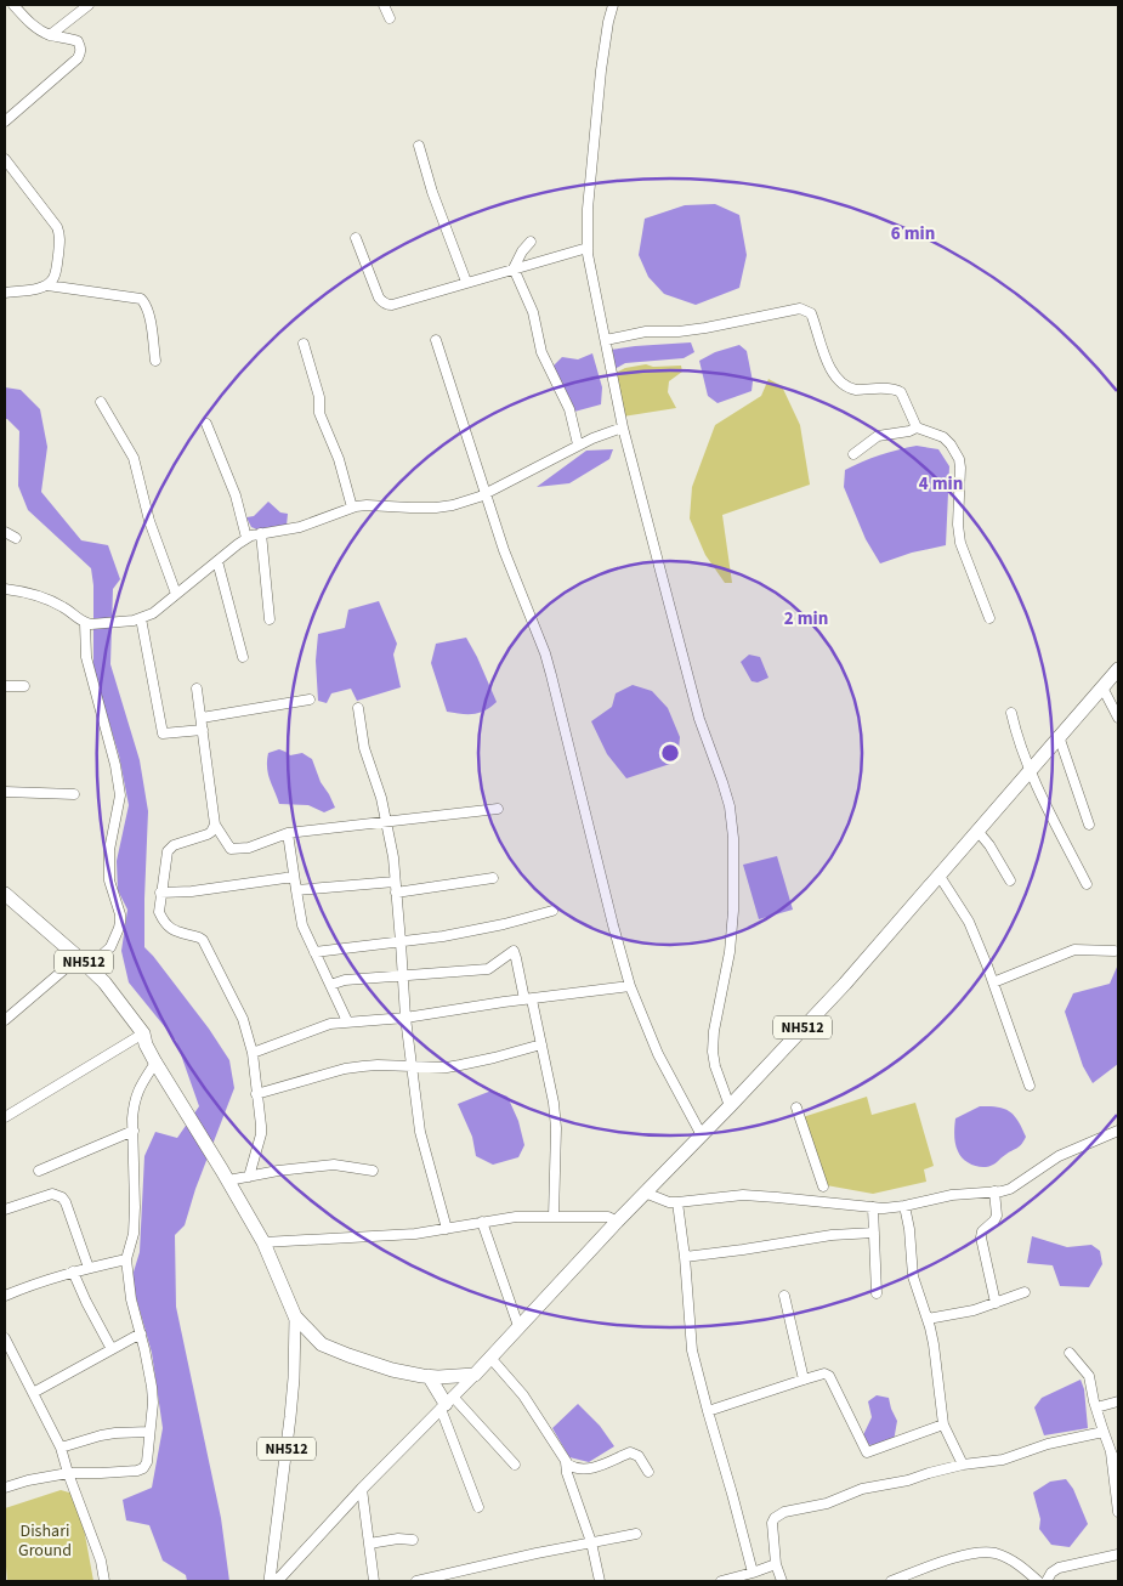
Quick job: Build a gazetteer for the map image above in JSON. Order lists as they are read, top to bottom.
{
  "streets": {
    "highway": ["NH512"]
  },
  "parks": ["Dishari Ground"],
  "rings": ["6 min", "4 min", "2 min"]
}
